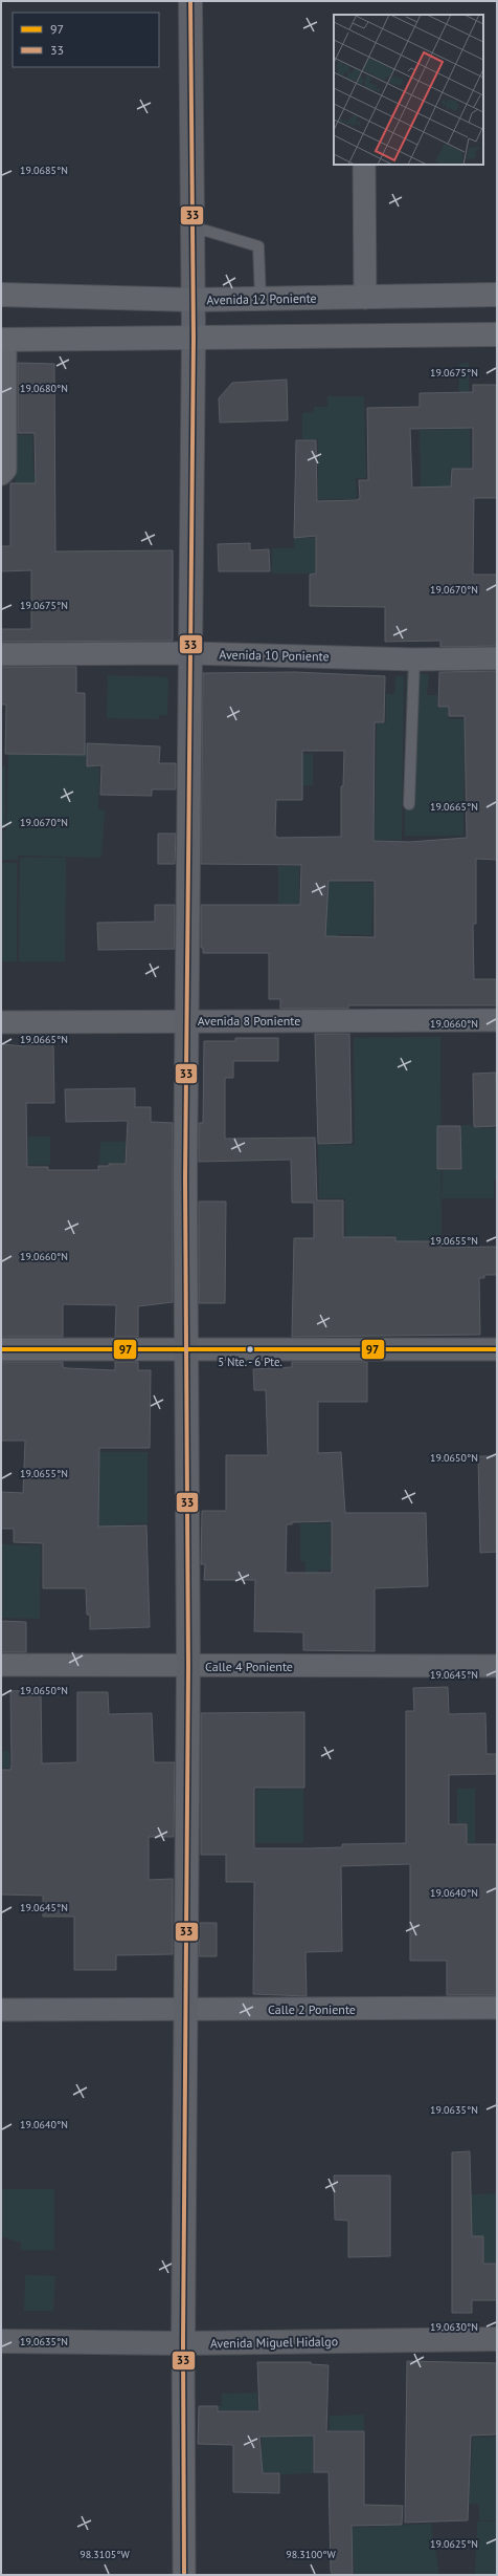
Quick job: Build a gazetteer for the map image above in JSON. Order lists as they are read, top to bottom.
{
  "streets": {
    "main road": ["Avenida 12 Poniente"],
    "street": [
      "Avenida 10 Poniente",
      "Avenida 8 Poniente",
      "Calle 4 Poniente",
      "Calle 2 Poniente",
      "Avenida Miguel Hidalgo"
    ]
  },
  "places": ["5 Nte. - 6 Pte."],
  "lines": ["transit line 33", "transit line 97"],
  "legend": ["97", "33"],
  "coordinates": [
    "19.0685°N",
    "19.0675°N",
    "19.0680°N",
    "19.0670°N",
    "19.0665°N",
    "19.0660°N",
    "19.0655°N",
    "19.0650°N",
    "19.0645°N",
    "19.0640°N",
    "19.0635°N",
    "19.0630°N",
    "19.0625°N",
    "98.3105°W",
    "98.3100°W"
  ]
}
